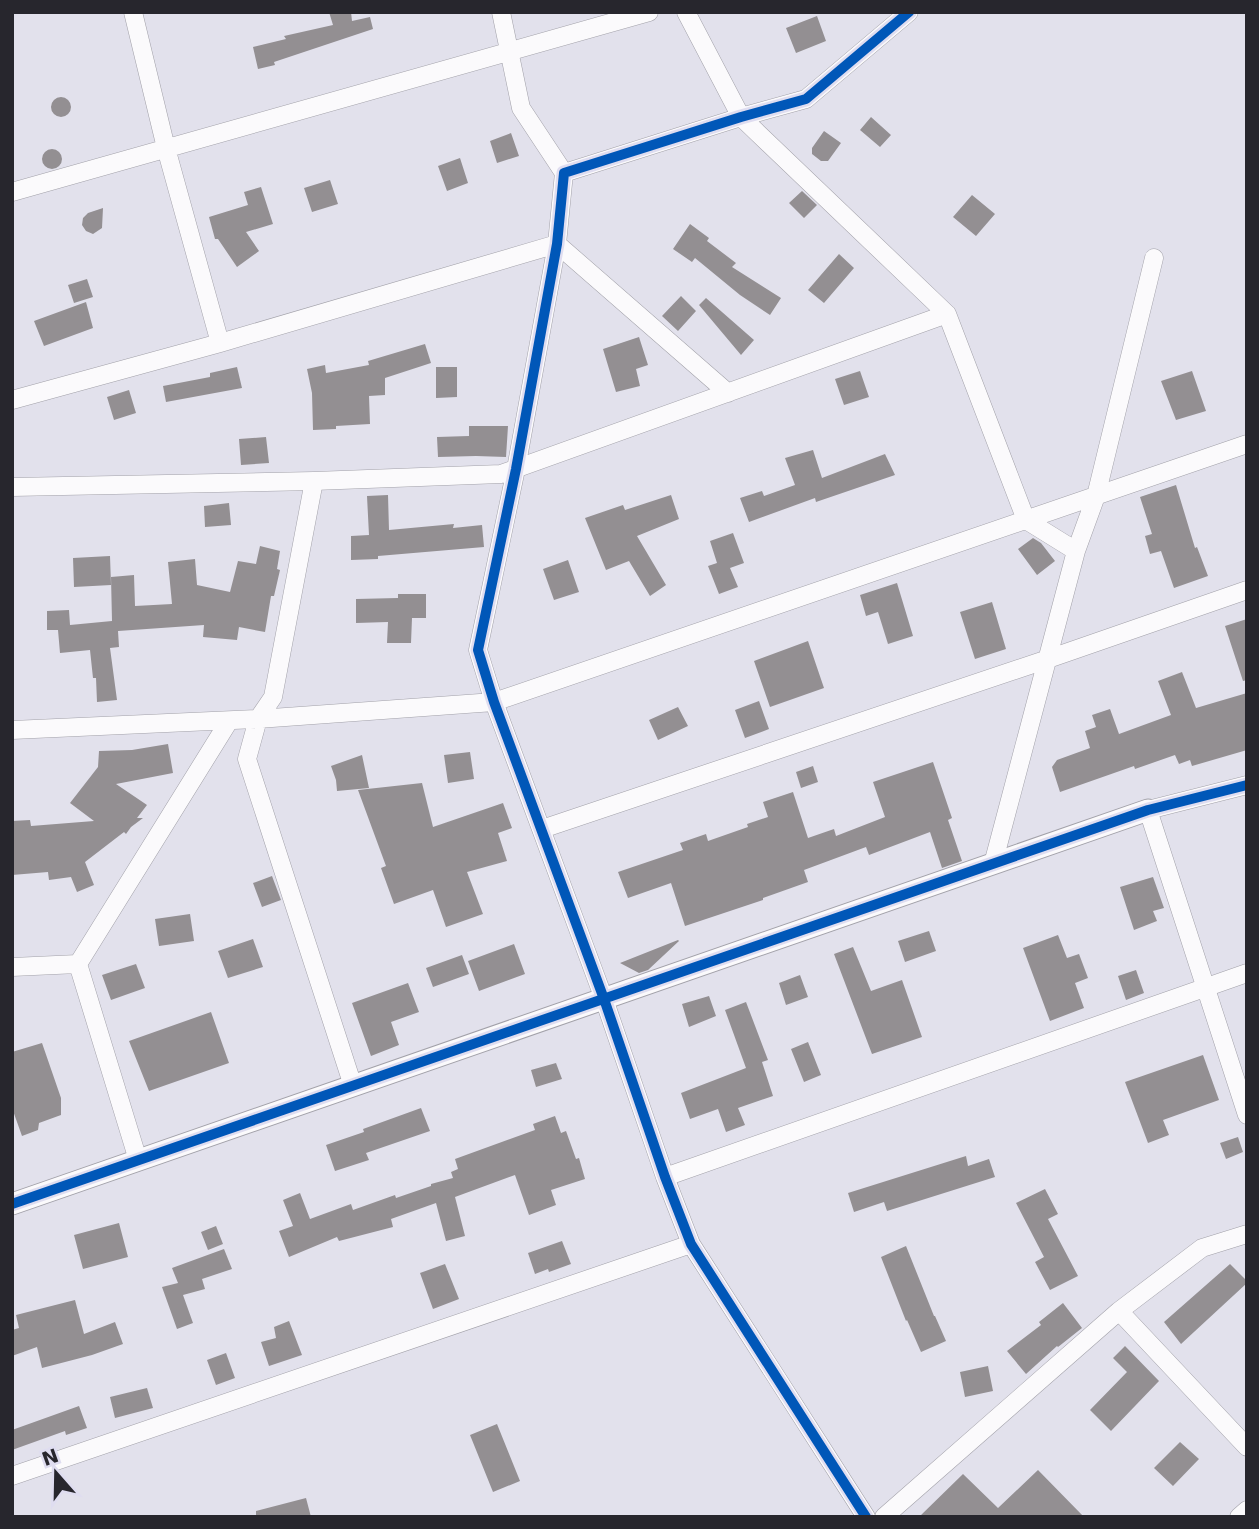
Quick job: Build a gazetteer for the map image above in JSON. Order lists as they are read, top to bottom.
{
  "north": "top"
}
